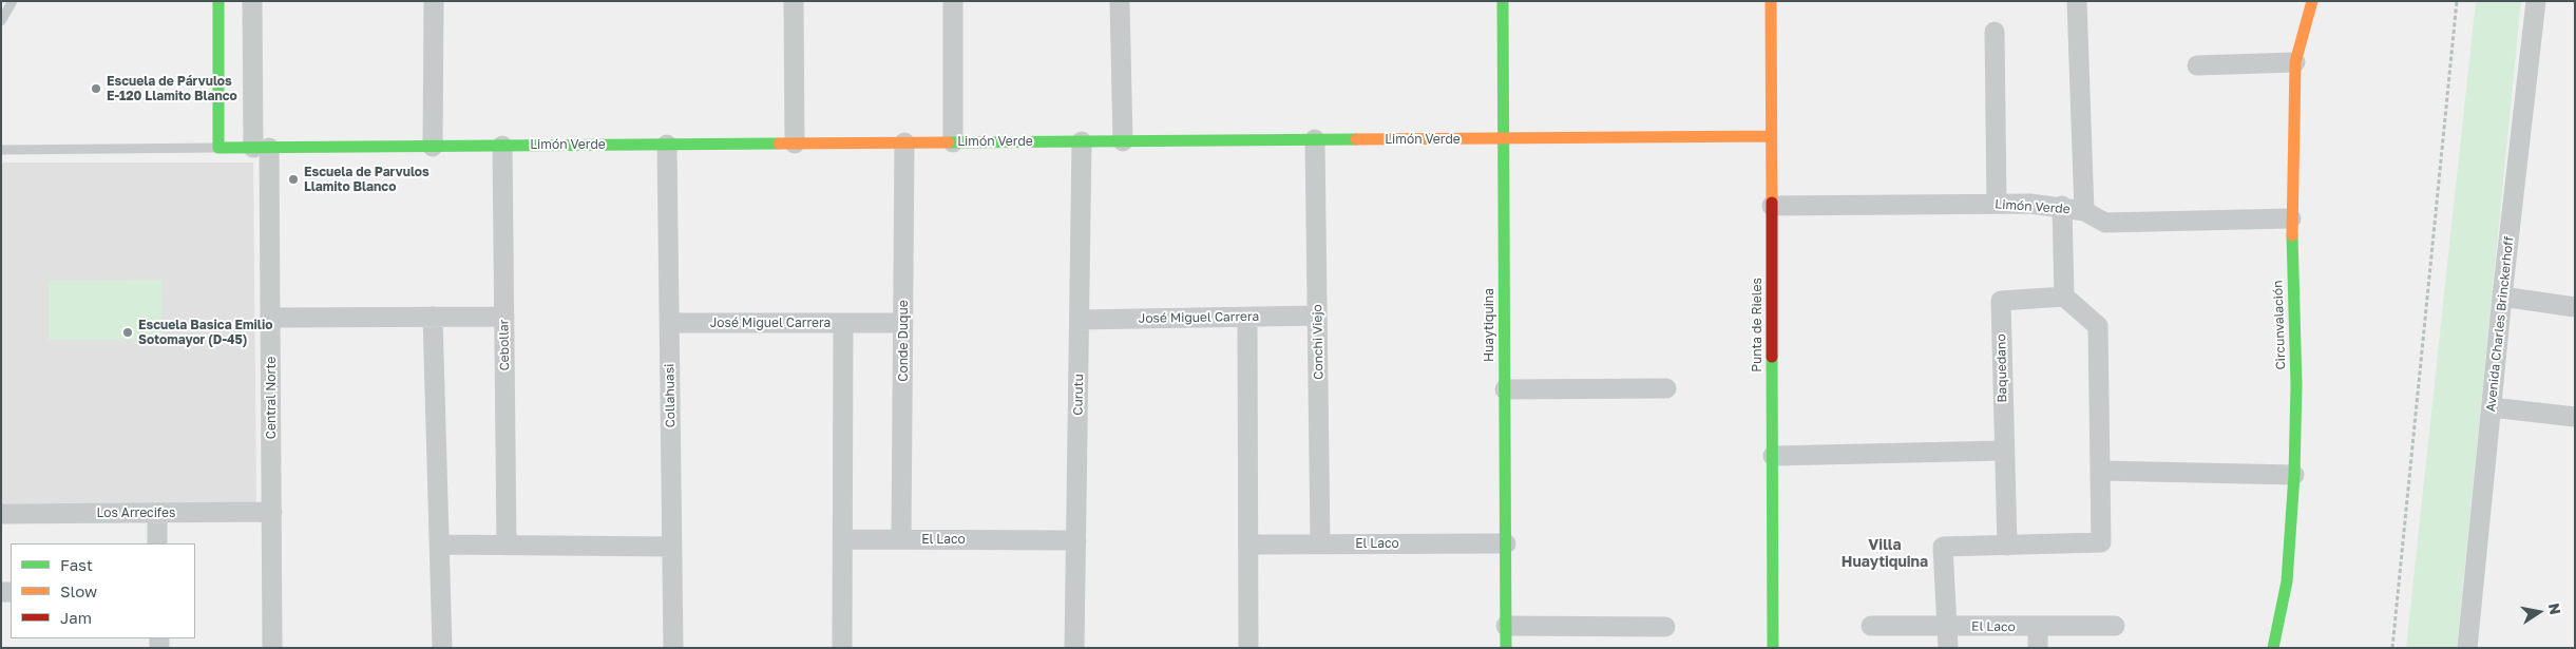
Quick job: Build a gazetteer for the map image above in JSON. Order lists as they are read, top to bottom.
{
  "streets": {
    "street": [
      "Limón Verde",
      "José Miguel Carrera",
      "Avenida Charles Brinckerhoff",
      "Huaytiquina",
      "Punta de Rieles",
      "Circunvalación",
      "Conde Duque",
      "Conchi Viejo",
      "Cebollar",
      "Baquedano",
      "Curutu",
      "Collahuasi",
      "Central Norte",
      "Los Arrecifes",
      "El Laco"
    ]
  },
  "crossings": [
    ["Limón Verde", "Huaytiquina"],
    ["Limón Verde", "Punta de Rieles"],
    ["Limón Verde", "Circunvalación"],
    ["Limón Verde", "Conde Duque"],
    ["Limón Verde", "Conchi Viejo"],
    ["Limón Verde", "Cebollar"],
    ["Limón Verde", "Curutu"],
    ["Limón Verde", "Collahuasi"],
    ["Limón Verde", "Central Norte"],
    ["José Miguel Carrera", "Conde Duque"],
    ["José Miguel Carrera", "Conchi Viejo"],
    ["José Miguel Carrera", "Curutu"],
    ["José Miguel Carrera", "Collahuasi"],
    ["Huaytiquina", "El Laco"],
    ["Conde Duque", "El Laco"],
    ["Conchi Viejo", "El Laco"],
    ["Curutu", "El Laco"],
    ["Central Norte", "Los Arrecifes"]
  ],
  "districts": ["Villa Huaytiquina"],
  "places": ["Escuela de Párvulos E-120 Llamito Blanco", "Escuela de Parvulos Llamito Blanco", "Escuela Basica Emilio Sotomayor (D-45)"],
  "legend": ["Fast", "Slow", "Jam"],
  "north": "right"
}
